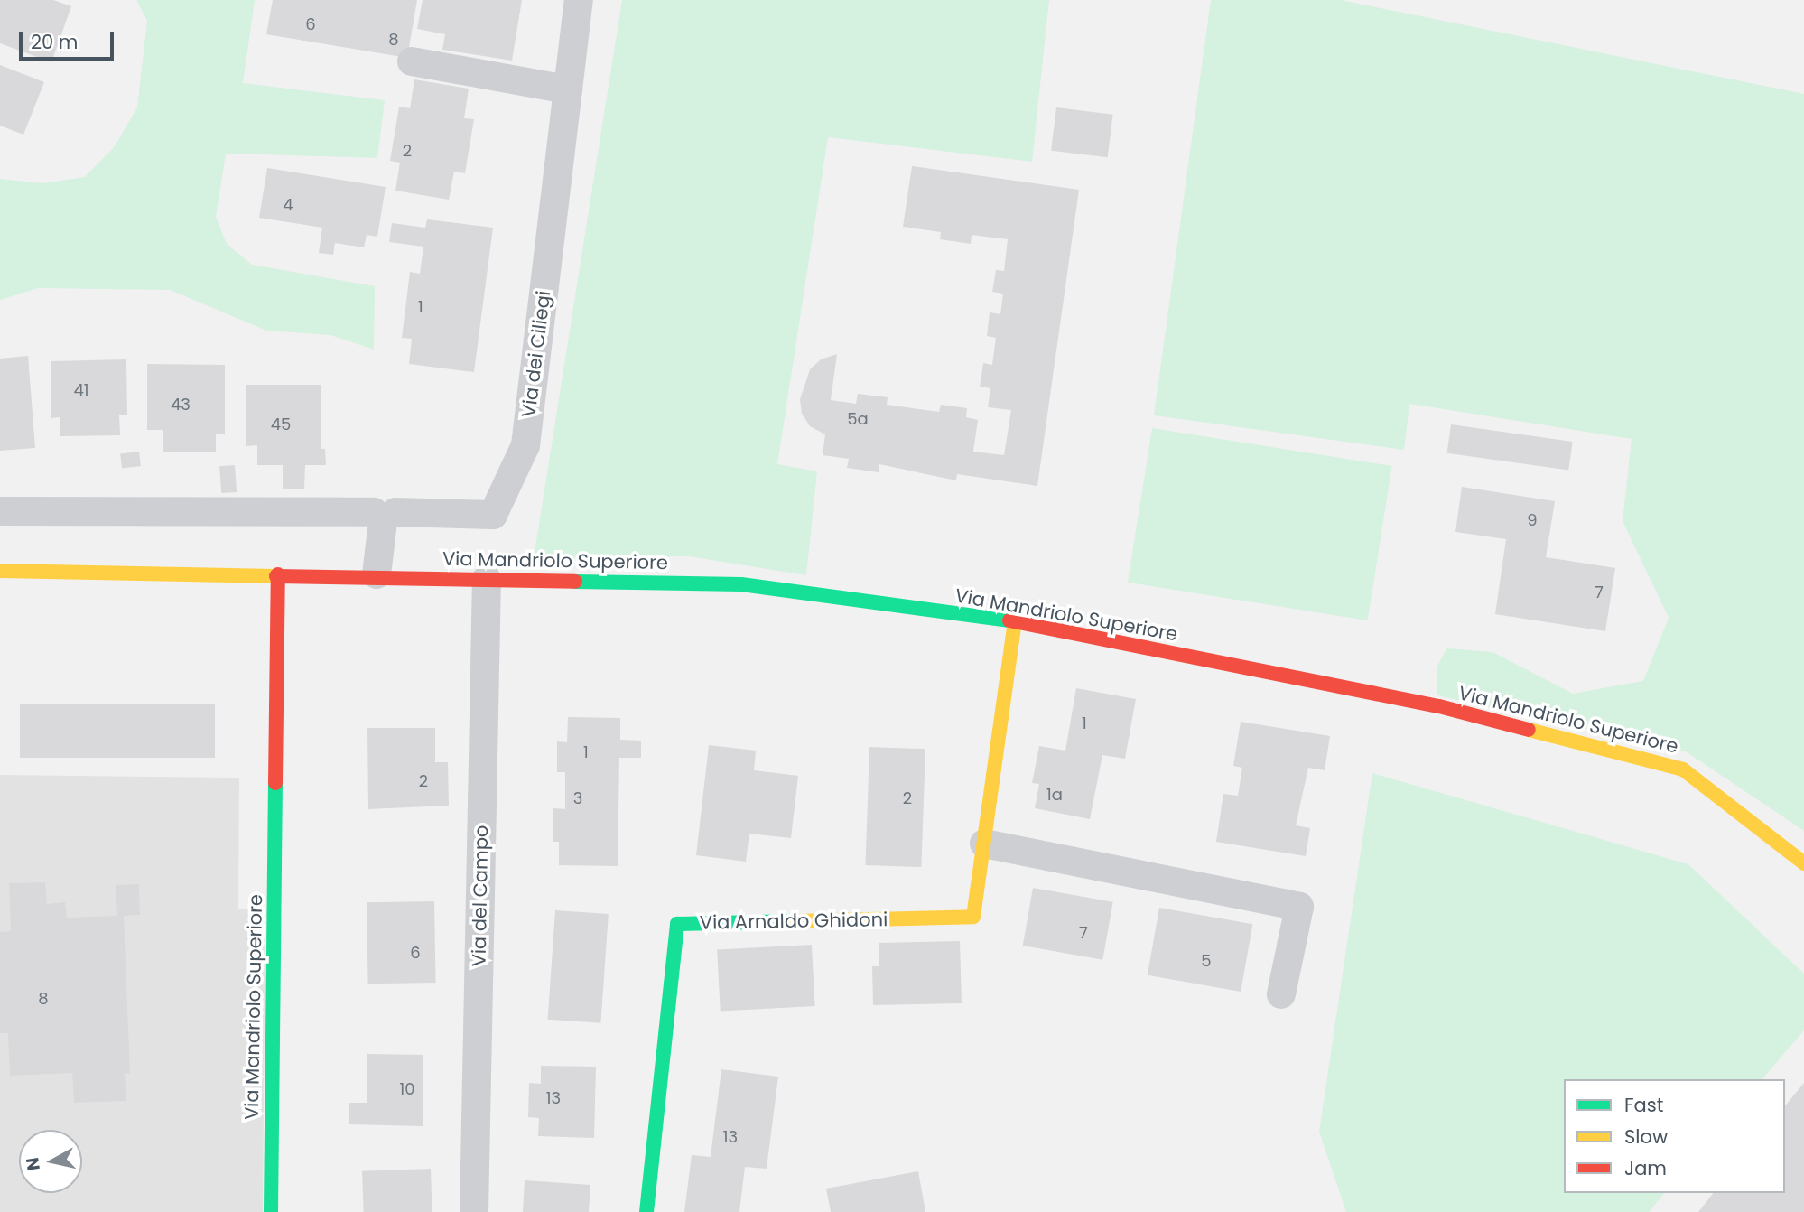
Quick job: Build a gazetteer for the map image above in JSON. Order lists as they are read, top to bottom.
{
  "streets": {
    "street": [
      "Via dei Ciliegi",
      "Via Mandriolo Superiore",
      "Via del Campo",
      "Via Arnaldo Ghidoni"
    ]
  },
  "crossings": [
    ["Via Mandriolo Superiore", "Via del Campo"],
    ["Via Mandriolo Superiore", "Via Arnaldo Ghidoni"]
  ],
  "house_numbers": [
    "6",
    "8",
    "2",
    "4",
    "1",
    "41",
    "43",
    "5a",
    "45",
    "9",
    "7",
    "1",
    "1",
    "2",
    "1a",
    "3",
    "2",
    "7",
    "6",
    "5",
    "8",
    "10",
    "13",
    "13"
  ],
  "legend": ["Fast", "Slow", "Jam"],
  "scale_bar": "20 m",
  "north": "left"
}
